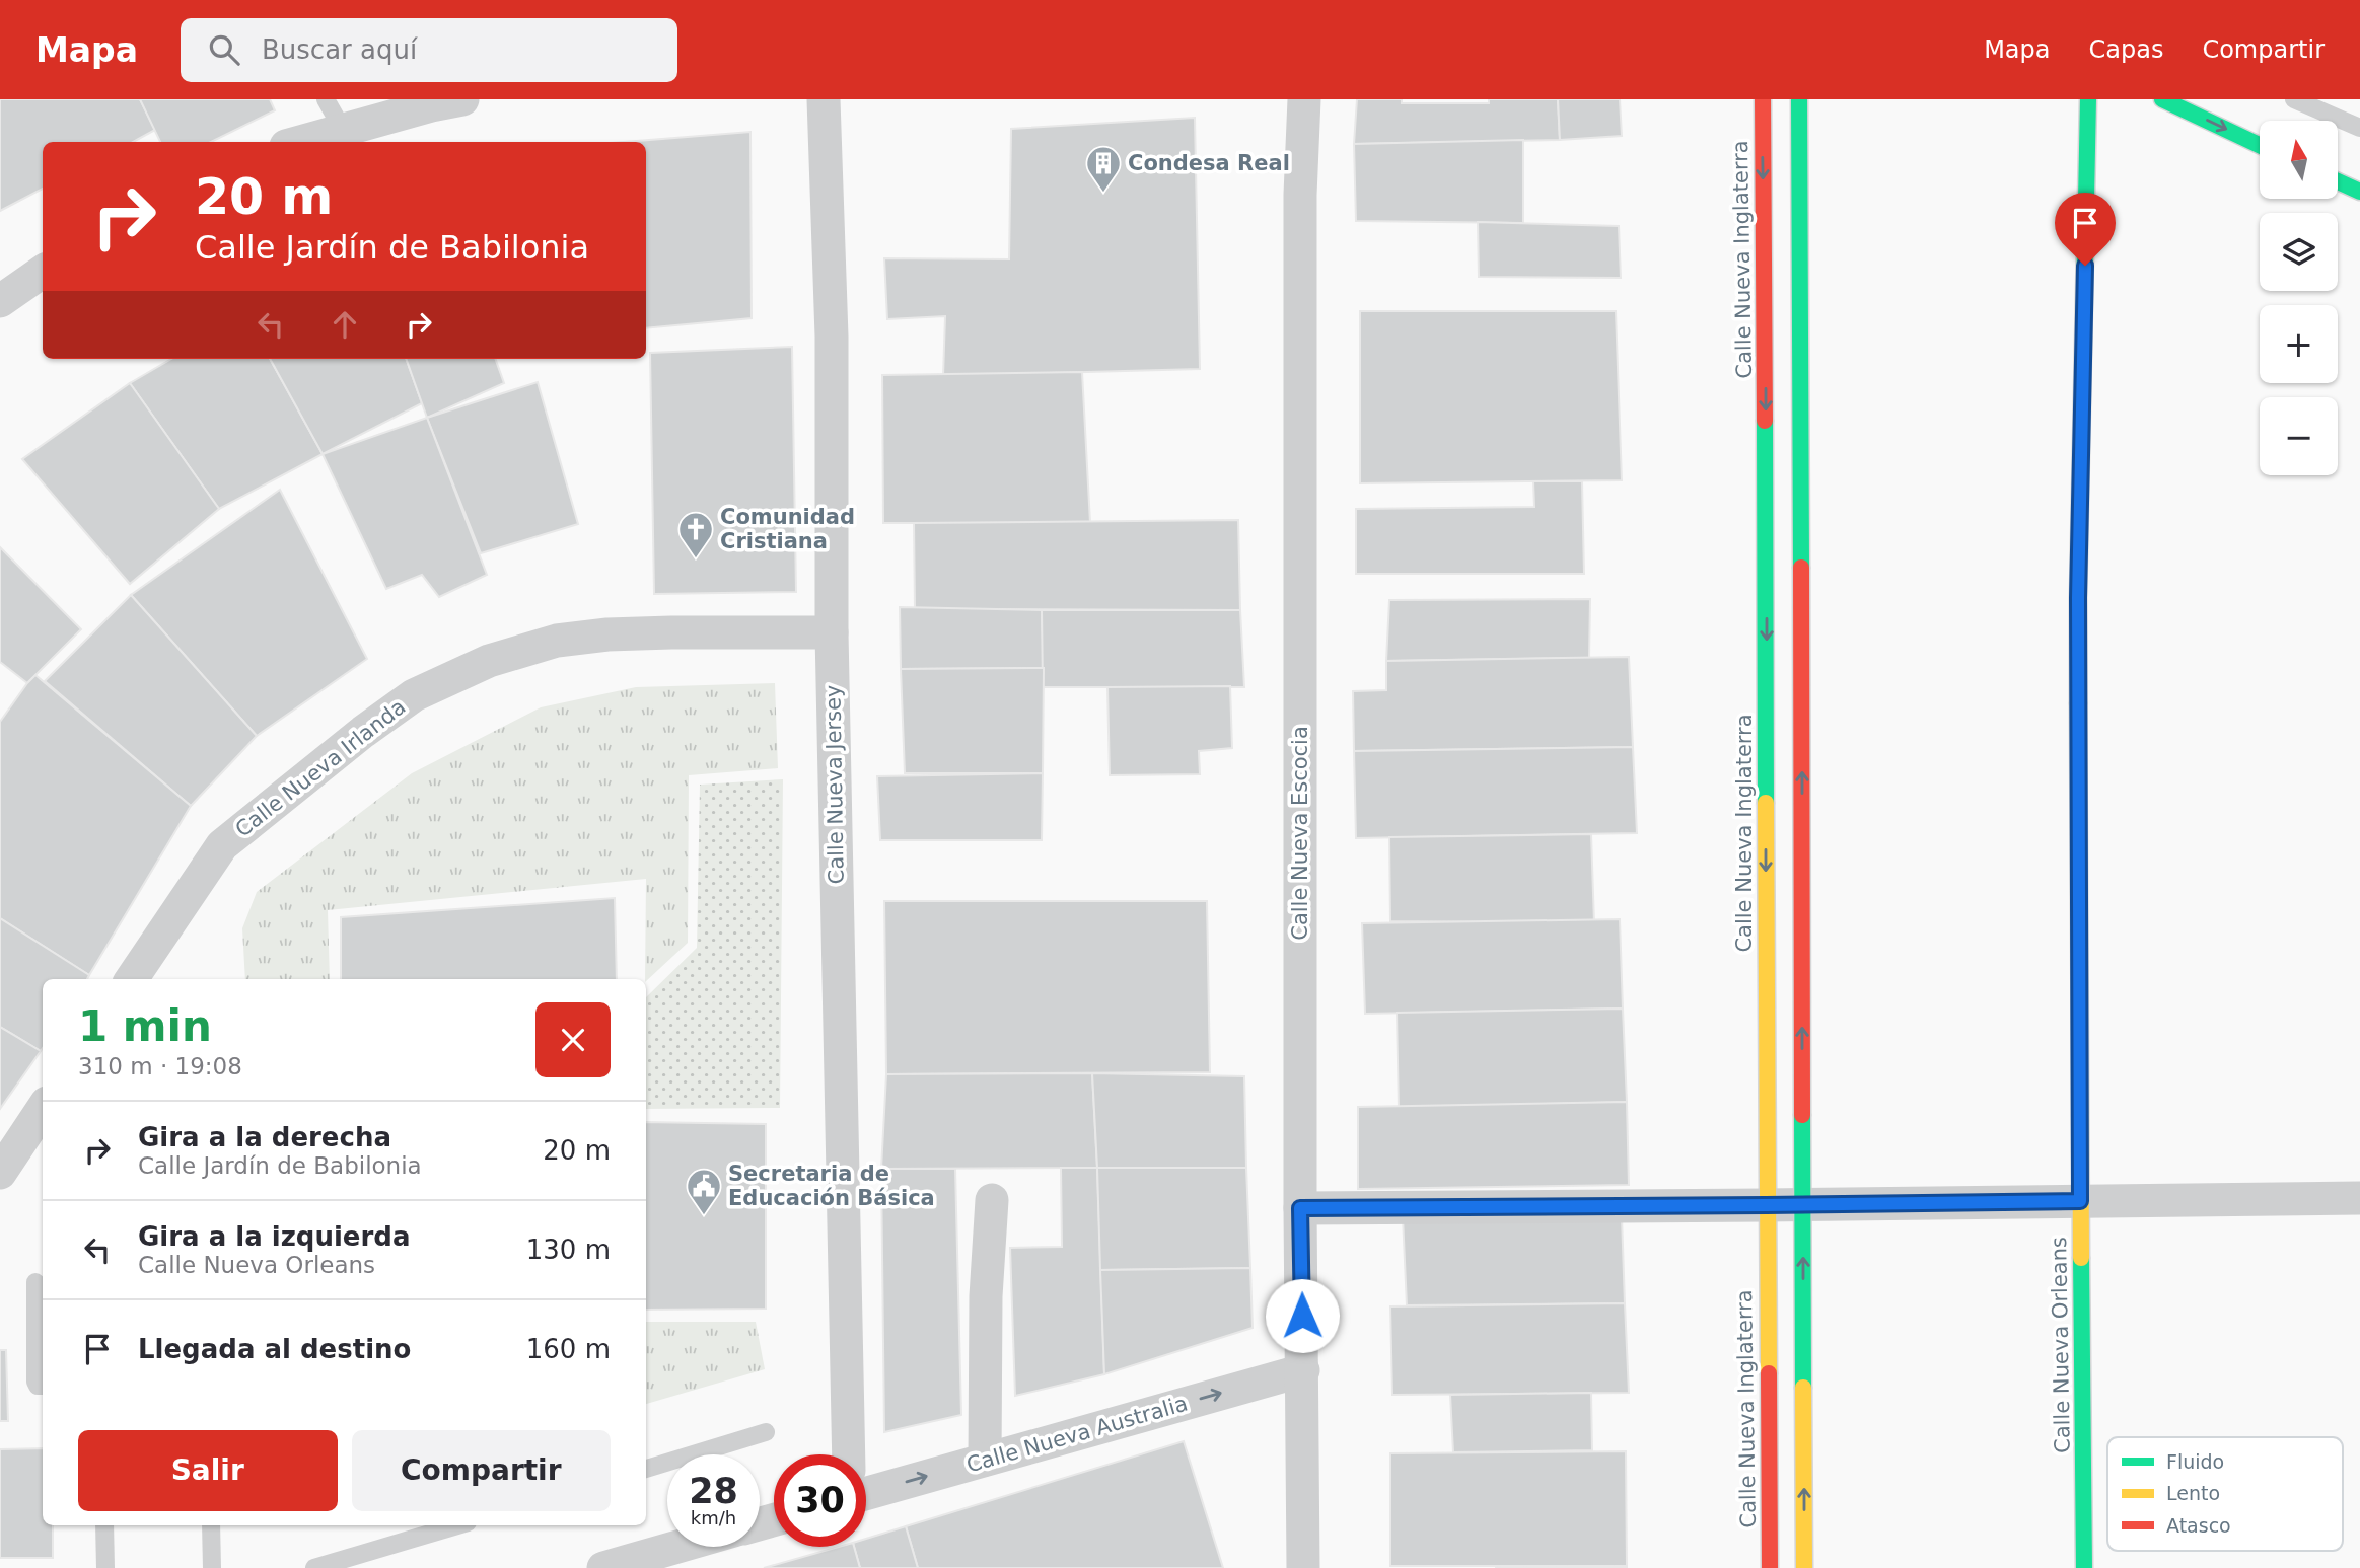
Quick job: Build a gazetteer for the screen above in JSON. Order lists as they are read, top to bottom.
{
  "streets": {
    "street": [
      "Calle Nueva Inglaterra",
      "Calle Nueva Irlanda",
      "Calle Nueva Jersey",
      "Calle Nueva Escocia",
      "Calle Nueva Orleans",
      "Calle Nueva Australia"
    ]
  },
  "crossings": [
    ["Calle Nueva Irlanda", "Calle Nueva Jersey"],
    ["Calle Nueva Escocia", "Calle Nueva Australia"]
  ],
  "one_way": ["Calle Nueva Australia"],
  "places": {
    "building": ["Condesa Real"],
    "church": ["Comunidad Cristiana"],
    "public building": ["Secretaria de Educación Básica"]
  },
  "legend": ["Fluido", "Lento", "Atasco"],
  "north": "top",
  "page": {
    "header": "Mapa",
    "search": "Buscar aquí",
    "nav": ["Mapa", "Capas", "Compartir"],
    "map_buttons": ["+", "−"],
    "turn": ["20 m", "Calle Jardín de Babilonia"],
    "heading": ["1 min", "310 m · 19:08"],
    "list": [
      {
        "name": "Gira a la derecha",
        "note": "Calle Jardín de Babilonia",
        "value": "20 m"
      },
      {
        "name": "Gira a la izquierda",
        "note": "Calle Nueva Orleans",
        "value": "130 m"
      },
      {
        "name": "Llegada al destino",
        "value": "160 m"
      }
    ],
    "buttons": ["Salir", "Compartir"],
    "speed": "28 km/h",
    "limit": "30"
  }
}
